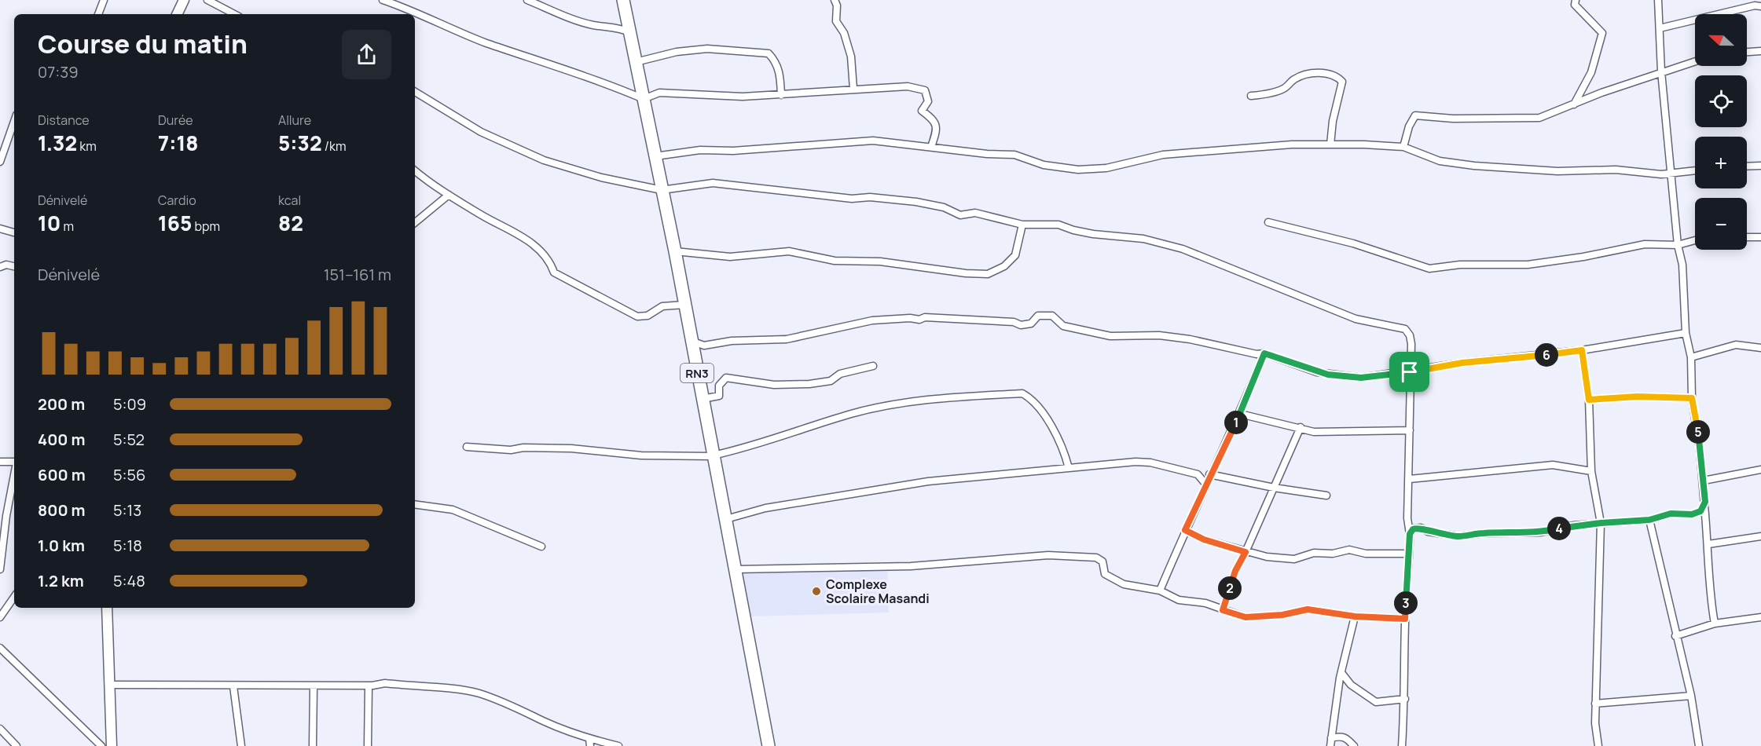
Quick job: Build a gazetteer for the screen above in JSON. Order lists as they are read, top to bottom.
{
  "streets": {
    "highway": ["RN3"]
  },
  "places": ["Complexe Scolaire Masandi"],
  "north": "left",
  "page": {
    "map_buttons": ["+", "−"],
    "heading": ["Course du matin", "07:39"],
    "stats": [
      ["Distance", "1.32 km"],
      ["Durée", "7:18"],
      ["Allure", "5:32 /km"],
      ["Dénivelé", "10 m"],
      ["Cardio", "165 bpm"],
      ["kcal", "82"]
    ],
    "chart": ["Dénivelé", "151–161 m"],
    "pins": [
      "6",
      "1",
      "5",
      "4",
      "2",
      "3"
    ],
    "list": [
      {
        "name": "200 m",
        "note": "5:09"
      },
      {
        "name": "400 m",
        "note": "5:52"
      },
      {
        "name": "600 m",
        "note": "5:56"
      },
      {
        "name": "800 m",
        "note": "5:13"
      },
      {
        "name": "1.0 km",
        "note": "5:18"
      },
      {
        "name": "1.2 km",
        "note": "5:48"
      }
    ]
  }
}
